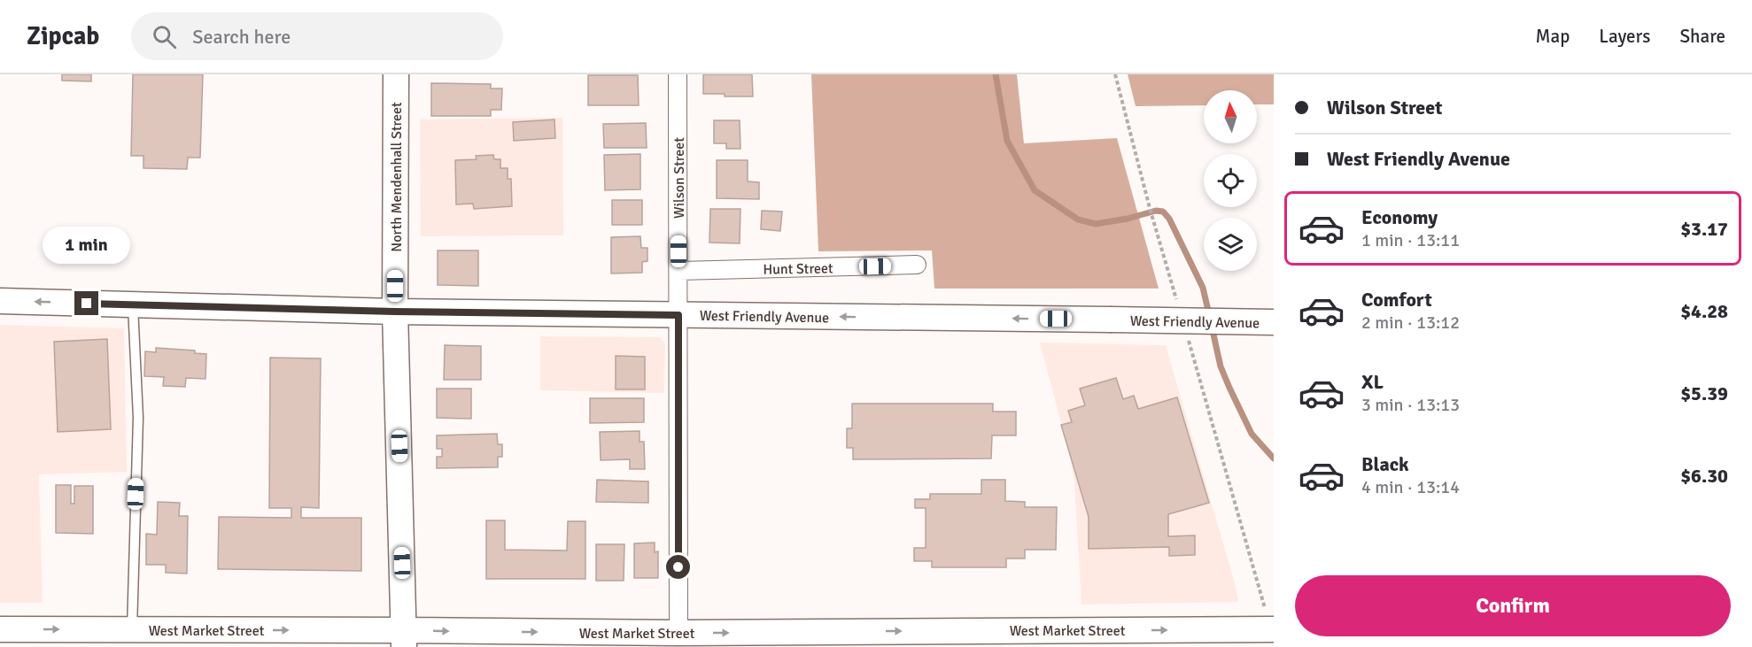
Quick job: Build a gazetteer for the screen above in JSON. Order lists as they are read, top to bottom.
{
  "streets": {
    "main road": ["North Mendenhall Street", "West Friendly Avenue", "West Market Street"],
    "street": ["Wilson Street", "Hunt Street"]
  },
  "crossings": [
    ["North Mendenhall Street", "West Friendly Avenue"],
    ["North Mendenhall Street", "West Market Street"],
    ["Wilson Street", "Hunt Street"],
    ["Wilson Street", "West Friendly Avenue"],
    ["Wilson Street", "West Market Street"]
  ],
  "one_way": ["West Friendly Avenue", "West Market Street"],
  "north": "top",
  "page": {
    "header": "Zipcab",
    "search": "Search here",
    "nav": ["Map", "Layers", "Share"],
    "banner": ["Wilson Street", "West Friendly Avenue"],
    "list": [
      {
        "name": "Economy",
        "note": "1 min · 13:11",
        "value": "$3.17"
      },
      {
        "name": "Comfort",
        "note": "2 min · 13:12",
        "value": "$4.28"
      },
      {
        "name": "XL",
        "note": "3 min · 13:13",
        "value": "$5.39"
      },
      {
        "name": "Black",
        "note": "4 min · 13:14",
        "value": "$6.30"
      }
    ],
    "bubble": "1 min",
    "buttons": "Confirm"
  }
}
